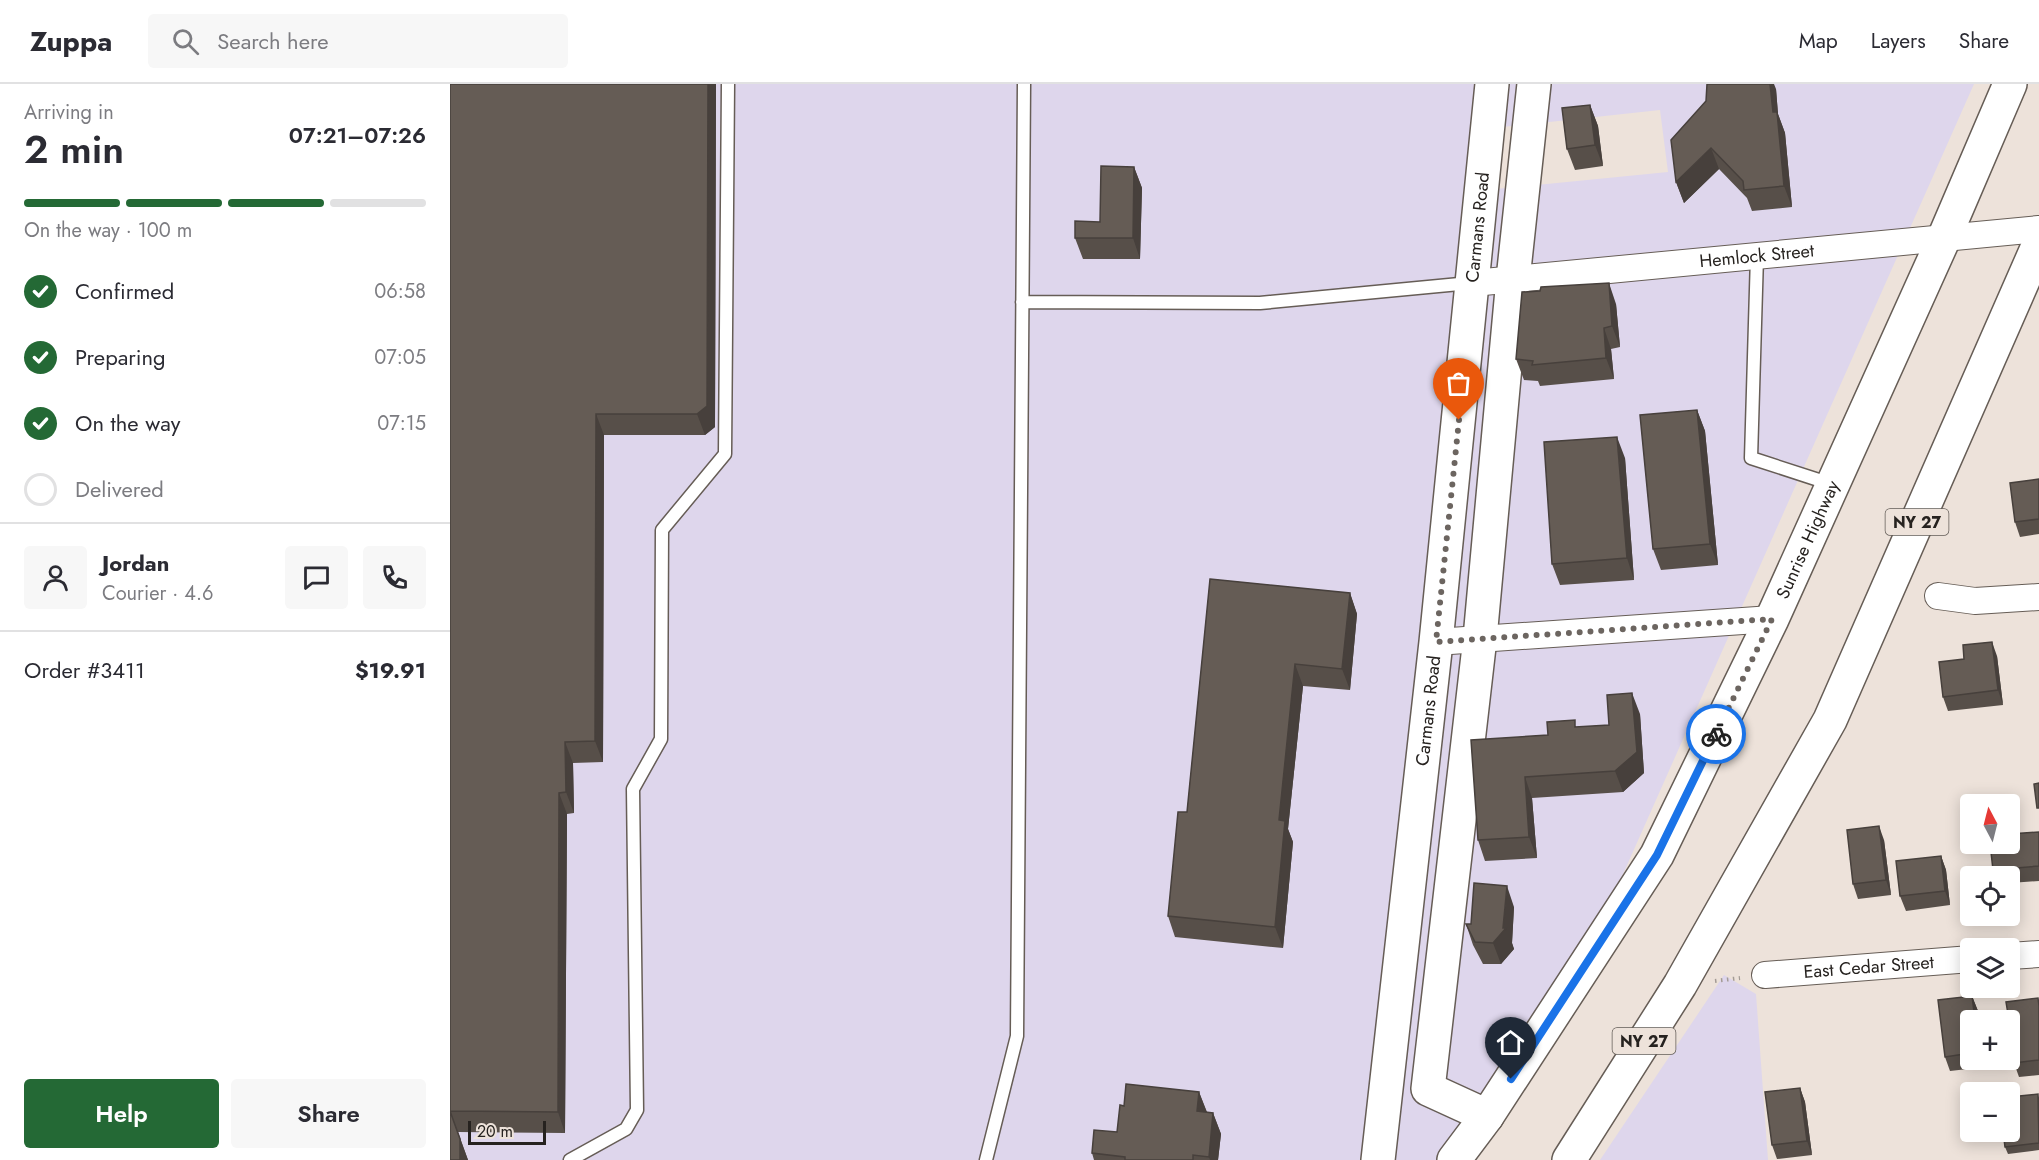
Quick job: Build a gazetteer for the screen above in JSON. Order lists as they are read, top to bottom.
{
  "streets": {
    "main road": ["Carmans Road", "NY 27", "Sunrise Highway"],
    "street": ["Hemlock Street", "East Cedar Street"]
  },
  "crossings": [
    ["Carmans Road", "Hemlock Street"],
    ["Hemlock Street", "Sunrise Highway"]
  ],
  "scale_bar": "20 m",
  "north": "top",
  "page": {
    "header": "Zuppa",
    "search": "Search here",
    "nav": ["Map", "Layers", "Share"],
    "heading": ["2 min", "Arriving in", "07:21–07:26"],
    "panel": [
      "Jordan",
      "Courier · 4.6",
      "Order #3411",
      "$19.91"
    ],
    "bar": "On the way · 100 m",
    "list": [
      ["Confirmed", "06:58"],
      ["Preparing", "07:05"],
      ["On the way", "07:15"],
      "Delivered"
    ],
    "map_buttons": ["+", "−"],
    "buttons": ["Help", "Share"],
    "scale": "20 m"
  }
}
